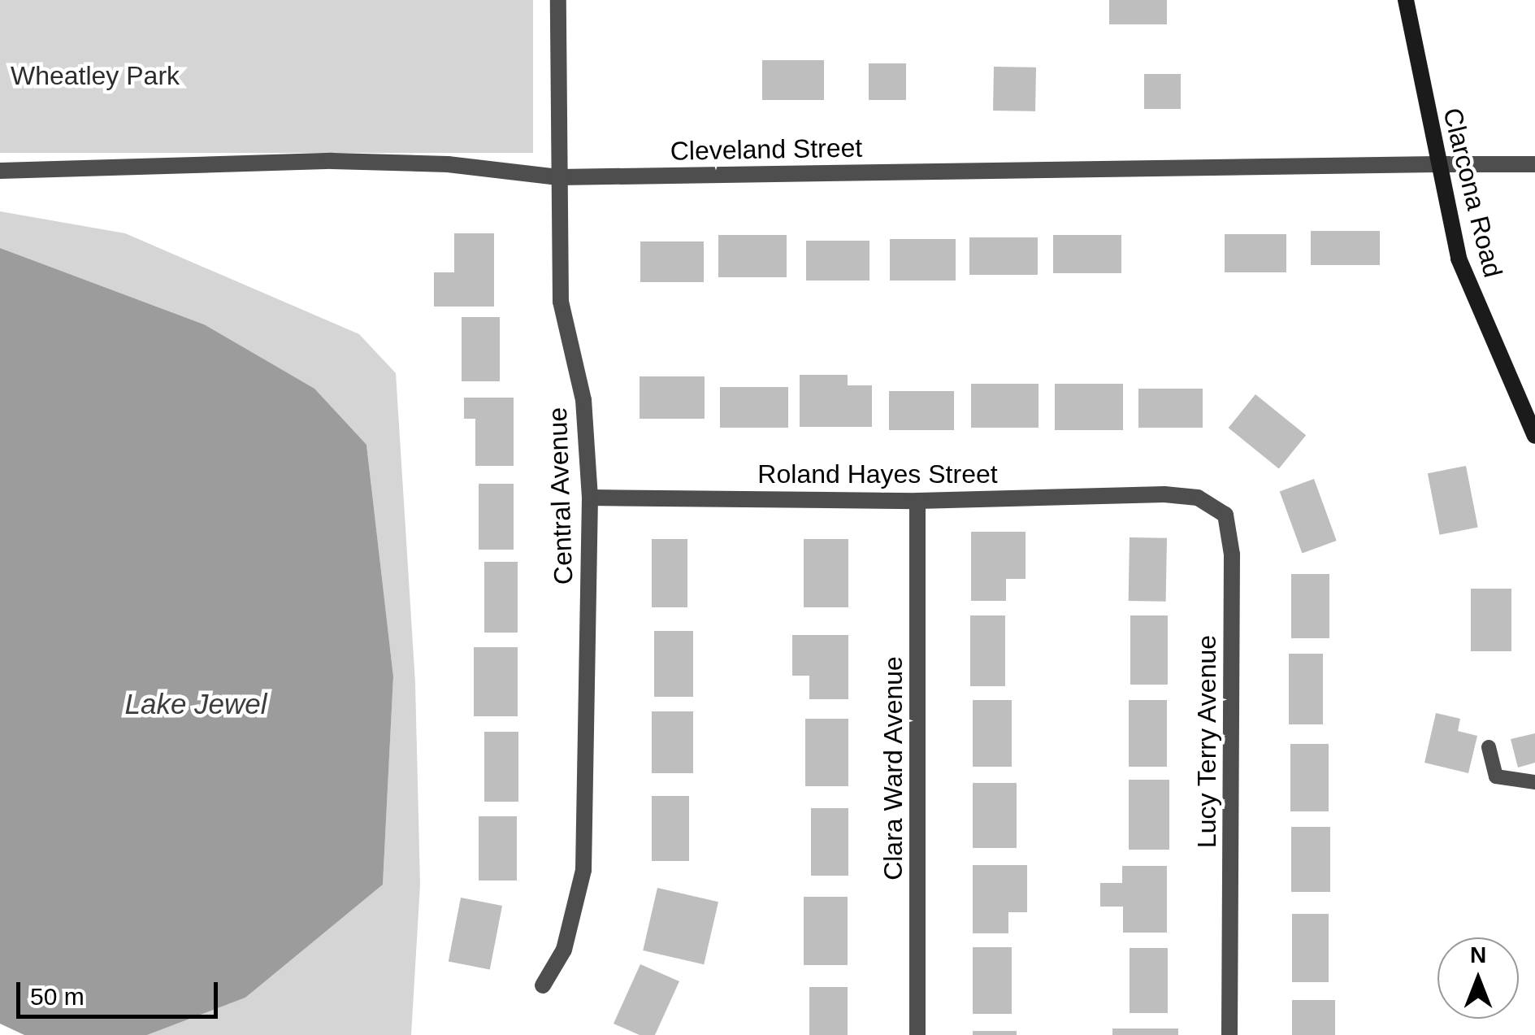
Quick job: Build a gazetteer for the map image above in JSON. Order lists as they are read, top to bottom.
{
  "streets": {
    "main road": ["Clarcona Road"],
    "street": [
      "Cleveland Street",
      "Roland Hayes Street",
      "Central Avenue",
      "Lucy Terry Avenue",
      "Clara Ward Avenue"
    ]
  },
  "crossings": [
    ["Cleveland Street", "Clarcona Road"],
    ["Cleveland Street", "Central Avenue"],
    ["Roland Hayes Street", "Central Avenue"],
    ["Roland Hayes Street", "Lucy Terry Avenue"],
    ["Roland Hayes Street", "Clara Ward Avenue"]
  ],
  "water": ["Lake Jewel"],
  "parks": ["Wheatley Park"],
  "scale_bar": "50 m",
  "north": "top"
}
